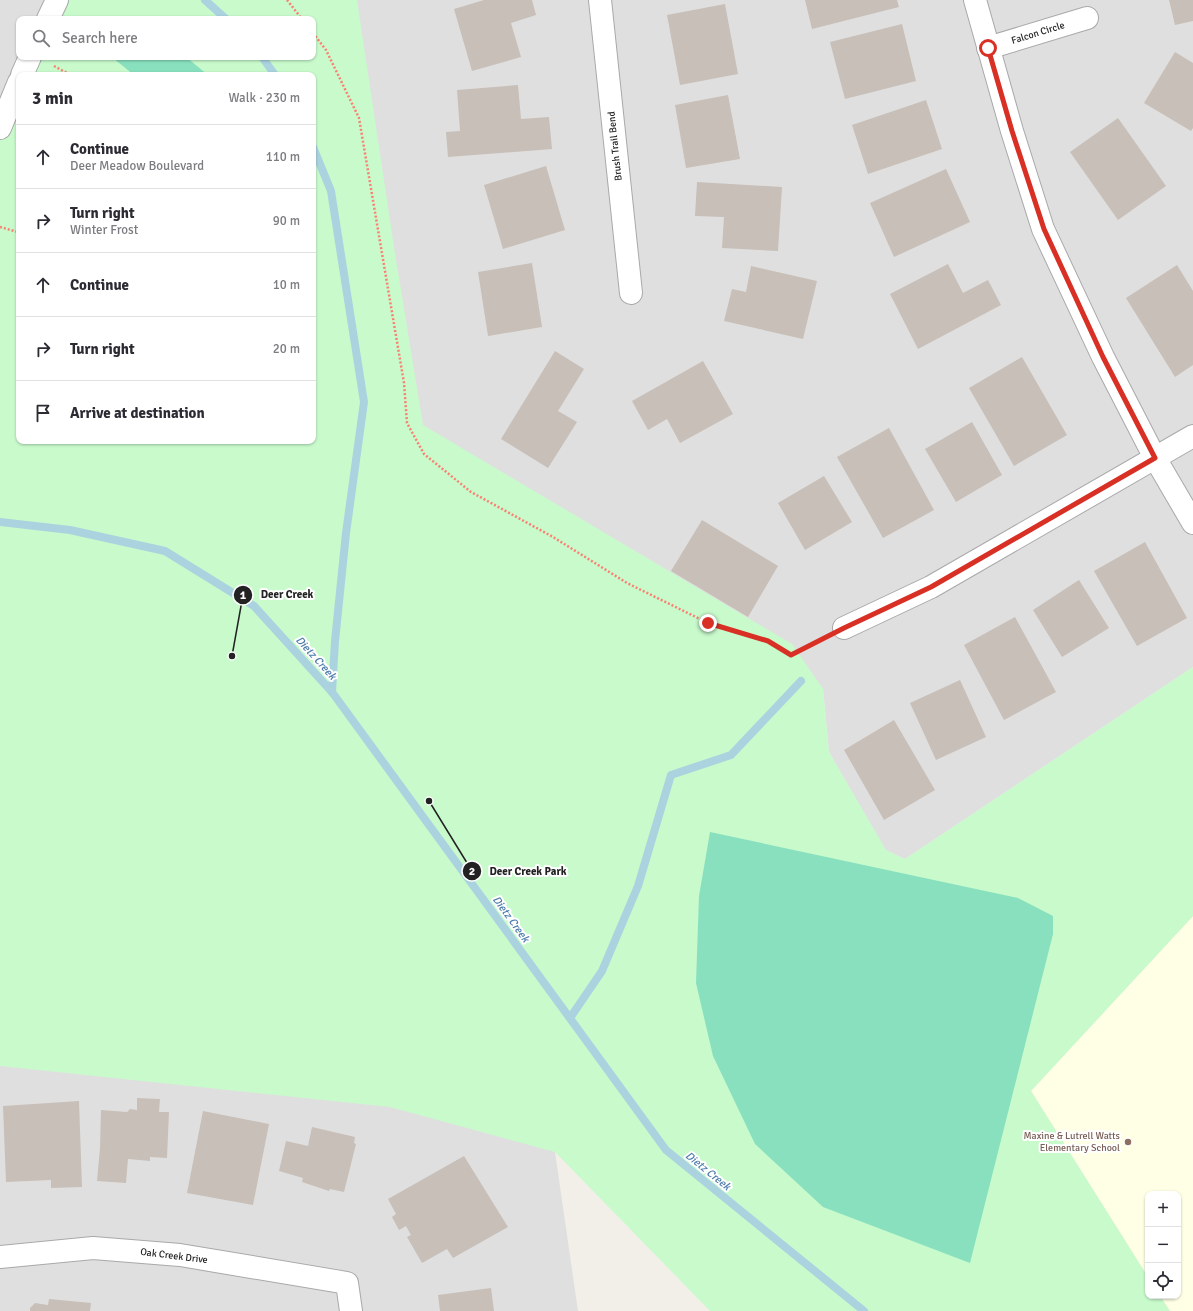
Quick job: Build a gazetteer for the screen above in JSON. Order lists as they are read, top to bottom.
{
  "streets": {
    "street": ["Falcon Circle", "Brush Trail Bend", "Oak Creek Drive"]
  },
  "water": ["Dietz Creek"],
  "places": ["Deer Creek", "Deer Creek Park", "Maxine & Lutrell Watts Elementary School"],
  "page": {
    "search": "Search here",
    "heading": ["3 min", "Walk · 230 m"],
    "list": [
      ["Continue", "Deer Meadow Boulevard", "110 m"],
      ["Turn right", "Winter Frost", "90 m"],
      ["Continue", "10 m"],
      ["Turn right", "20 m"],
      "Arrive at destination"
    ],
    "map_buttons": ["+", "−"]
  }
}
